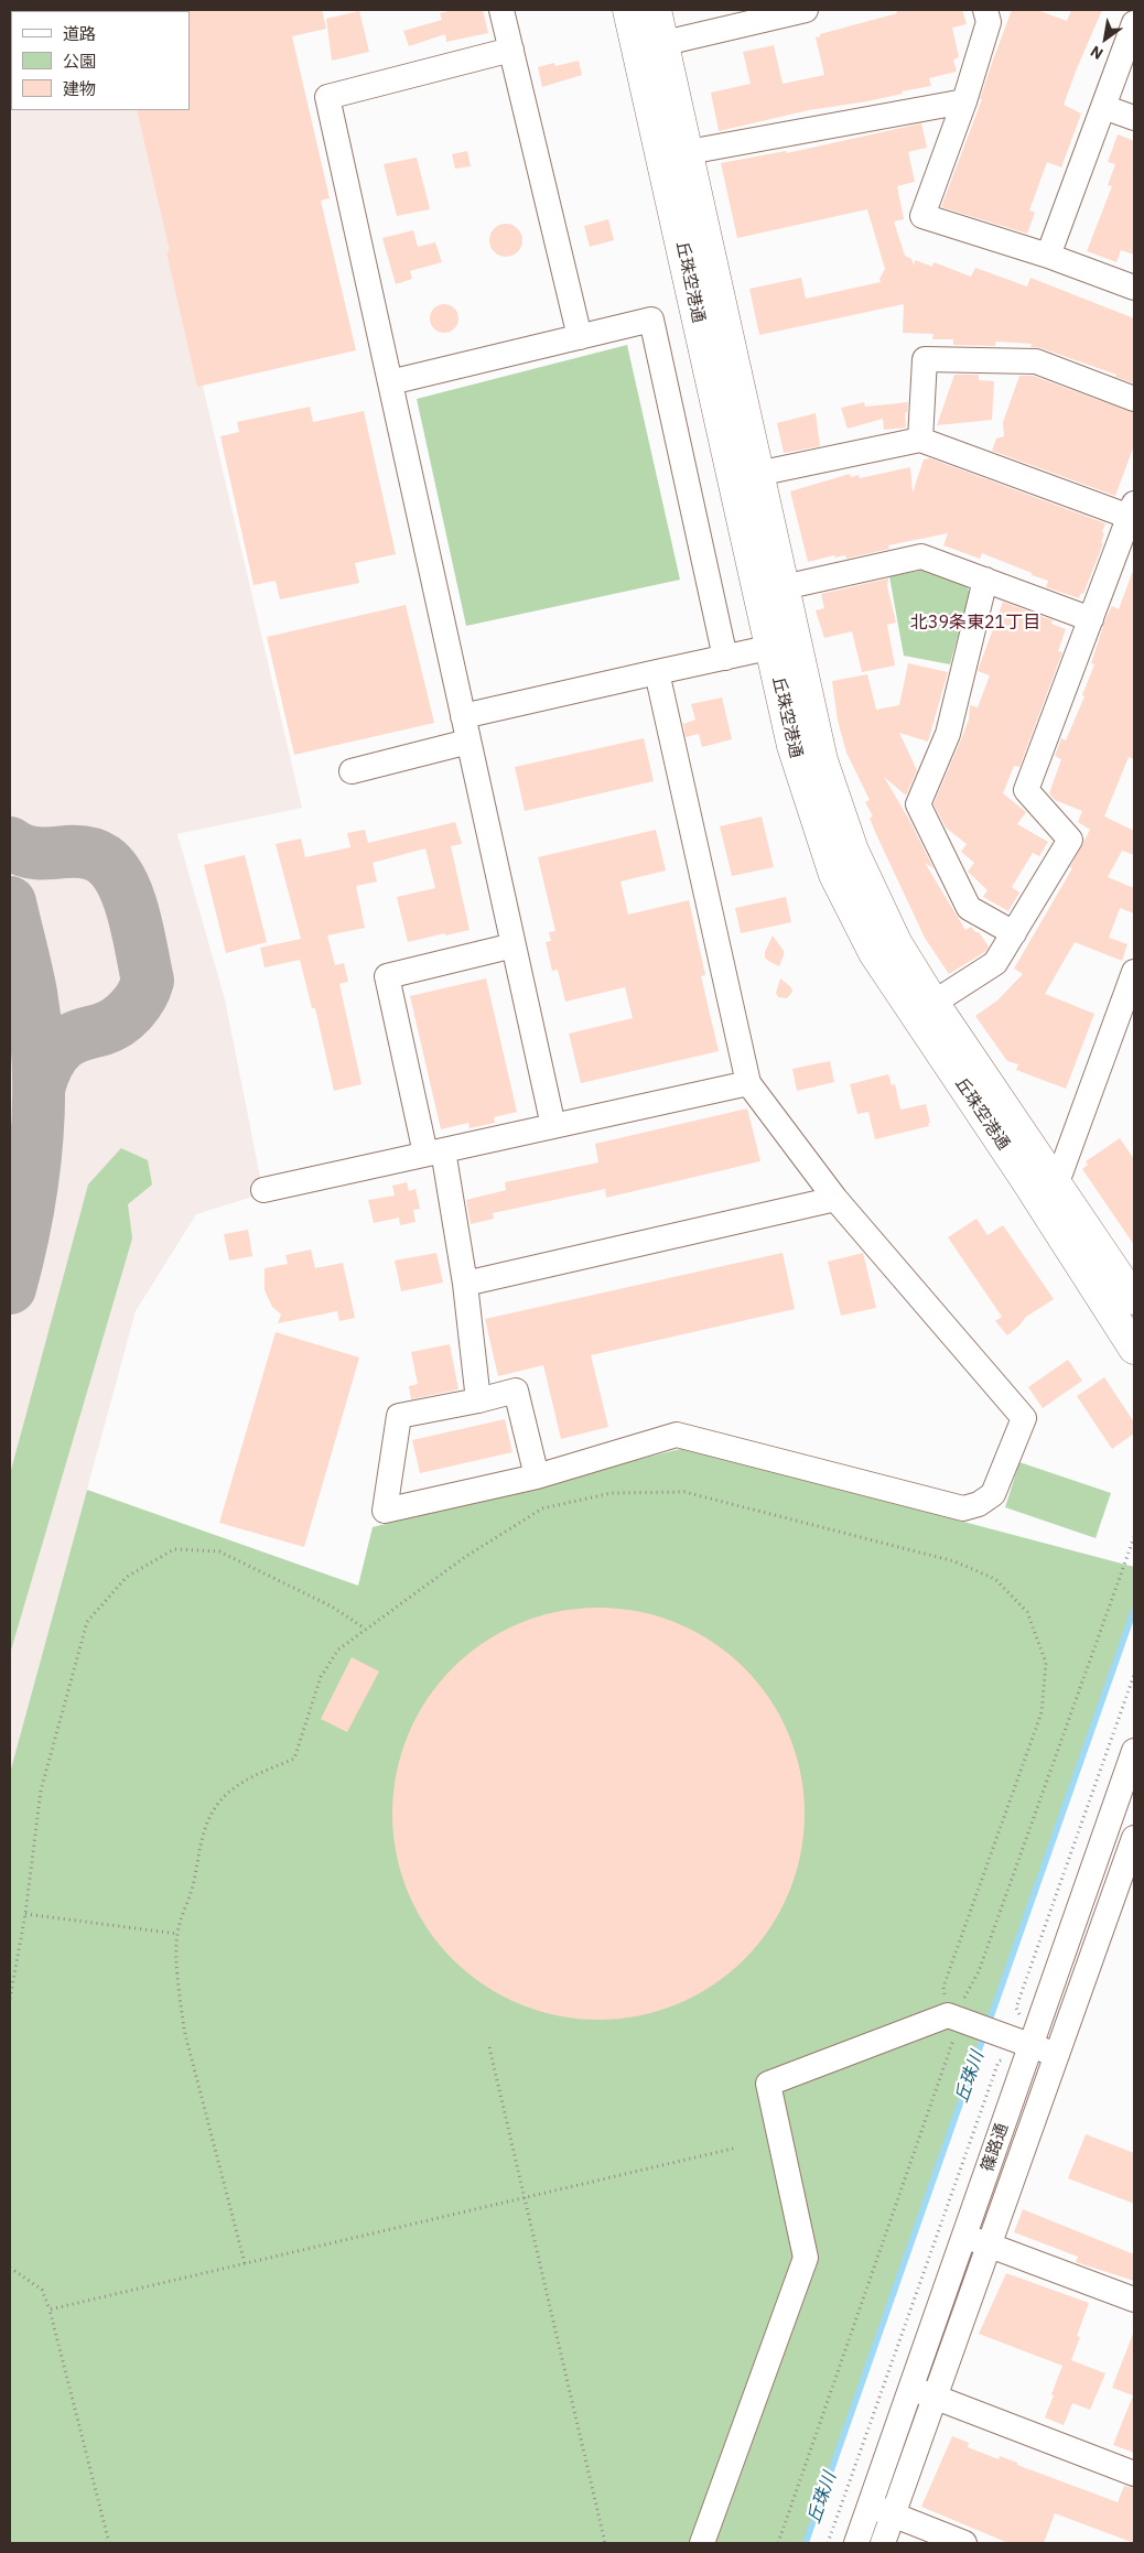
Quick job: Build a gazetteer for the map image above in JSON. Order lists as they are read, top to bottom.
{
  "streets": {
    "main road": ["丘珠空港通"],
    "street": ["篠路通"]
  },
  "districts": ["北39条東21丁目"],
  "water": ["丘珠川"],
  "legend": ["道路", "公園", "建物"],
  "north": "bottom left"
}
